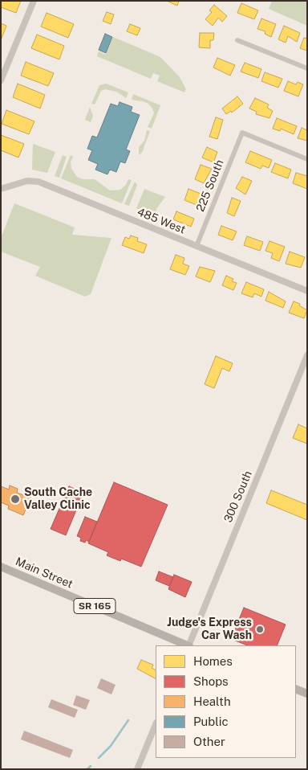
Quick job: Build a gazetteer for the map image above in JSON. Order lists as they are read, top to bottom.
{
  "streets": {
    "main road": ["Main Street", "SR 165"],
    "street": ["225 South", "485 West", "300 South"]
  },
  "crossings": [
    ["225 South", "485 West"]
  ],
  "places": ["South Cache Valley Clinic", "Judge's Express Car Wash"],
  "legend": [
    "Homes",
    "Shops",
    "Health",
    "Public",
    "Other"
  ]
}
